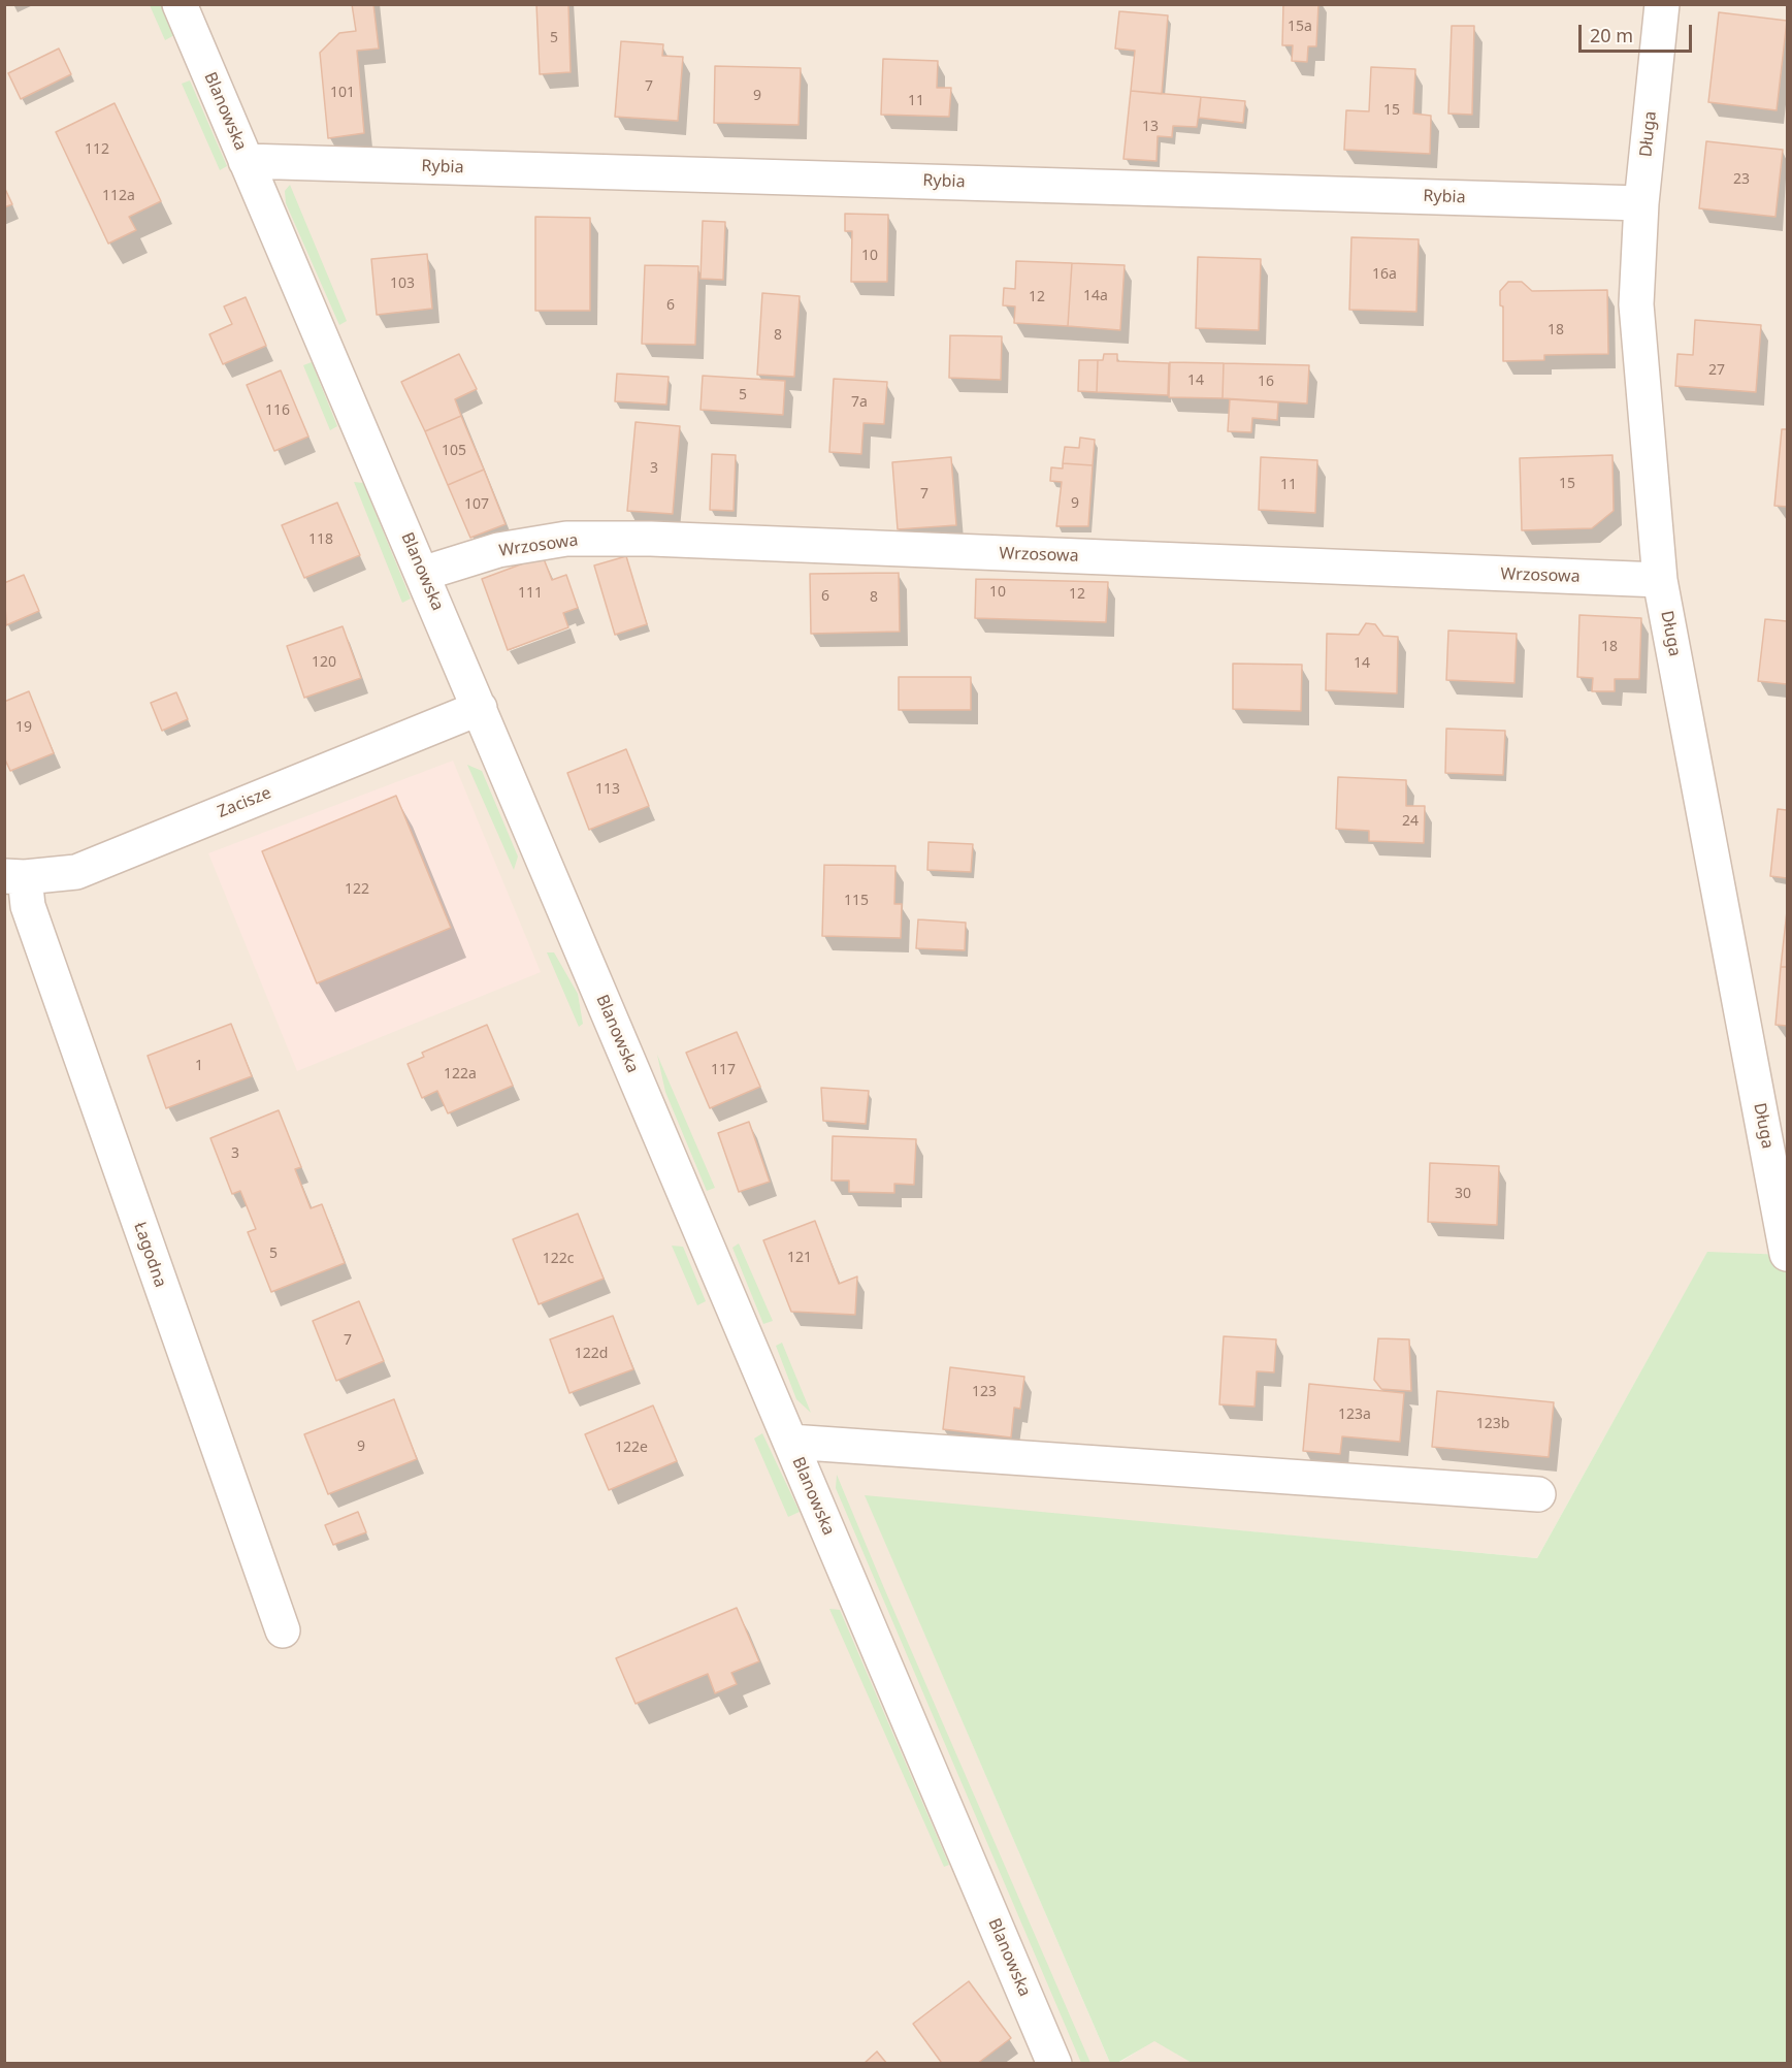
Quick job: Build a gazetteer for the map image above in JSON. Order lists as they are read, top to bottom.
{
  "streets": {
    "street": [
      "Blanowska",
      "Długa",
      "Rybia",
      "Wrzosowa",
      "Zacisze",
      "Łagodna"
    ]
  },
  "crossings": [
    ["Blanowska", "Rybia"],
    ["Blanowska", "Wrzosowa"],
    ["Blanowska", "Zacisze"],
    ["Długa", "Rybia"],
    ["Długa", "Wrzosowa"],
    ["Zacisze", "Łagodna"]
  ],
  "house_numbers": [
    "15a",
    "5",
    "7",
    "101",
    "9",
    "11",
    "15",
    "13",
    "112",
    "23",
    "112a",
    "10",
    "16a",
    "103",
    "14a",
    "12",
    "6",
    "18",
    "8",
    "27",
    "14",
    "16",
    "5",
    "7a",
    "116",
    "105",
    "3",
    "15",
    "11",
    "7",
    "9",
    "107",
    "118",
    "10",
    "111",
    "12",
    "6",
    "8",
    "18",
    "120",
    "14",
    "19",
    "113",
    "24",
    "122",
    "115",
    "1",
    "117",
    "122a",
    "3",
    "30",
    "5",
    "121",
    "122c",
    "7",
    "122d",
    "123",
    "123a",
    "123b",
    "9",
    "122e"
  ],
  "scale_bar": "20 m"
}
